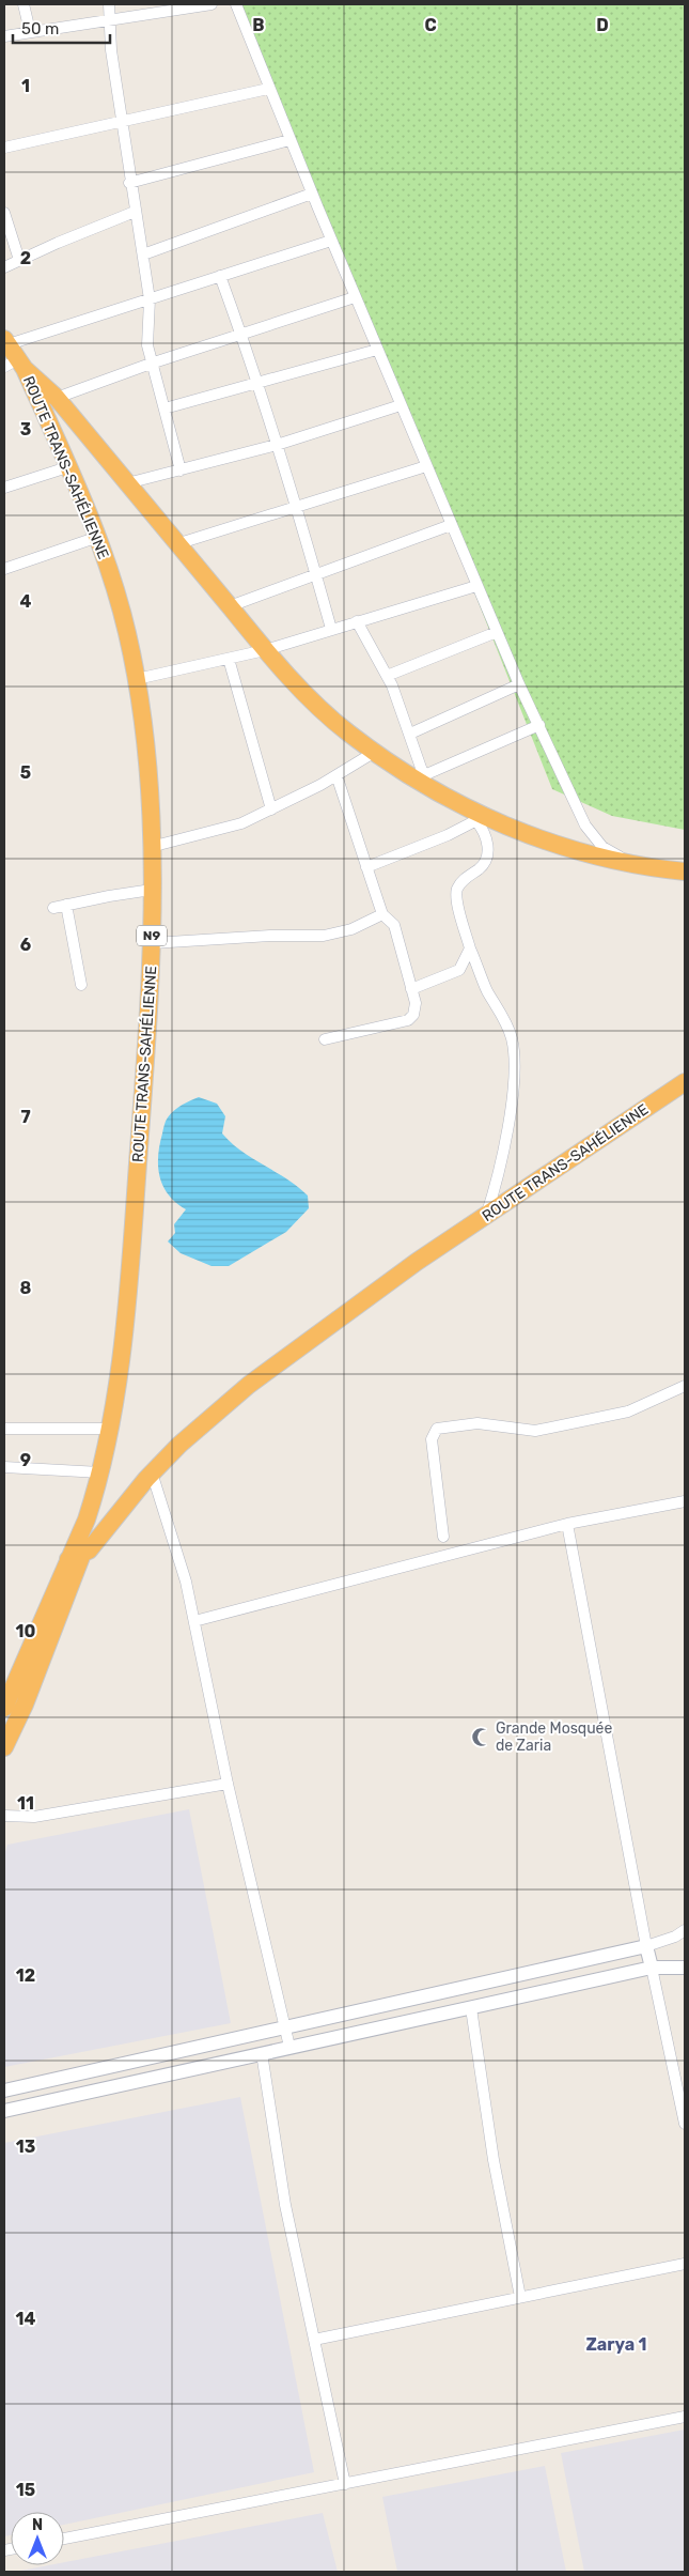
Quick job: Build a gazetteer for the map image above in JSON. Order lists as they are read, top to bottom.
{
  "streets": {
    "highway": ["ROUTE TRANS-SAHÉLIENNE", "N9"]
  },
  "districts": ["Zarya 1"],
  "places": {
    "mosque": ["Grande Mosquée de Zaria"]
  },
  "scale_bar": "50 m",
  "north": "top",
  "grid": {
    "columns": ["B", "C", "D"],
    "rows": [
      "1",
      "2",
      "3",
      "4",
      "5",
      "6",
      "7",
      "8",
      "9",
      "10",
      "11",
      "12",
      "13",
      "14",
      "15"
    ]
  }
}
